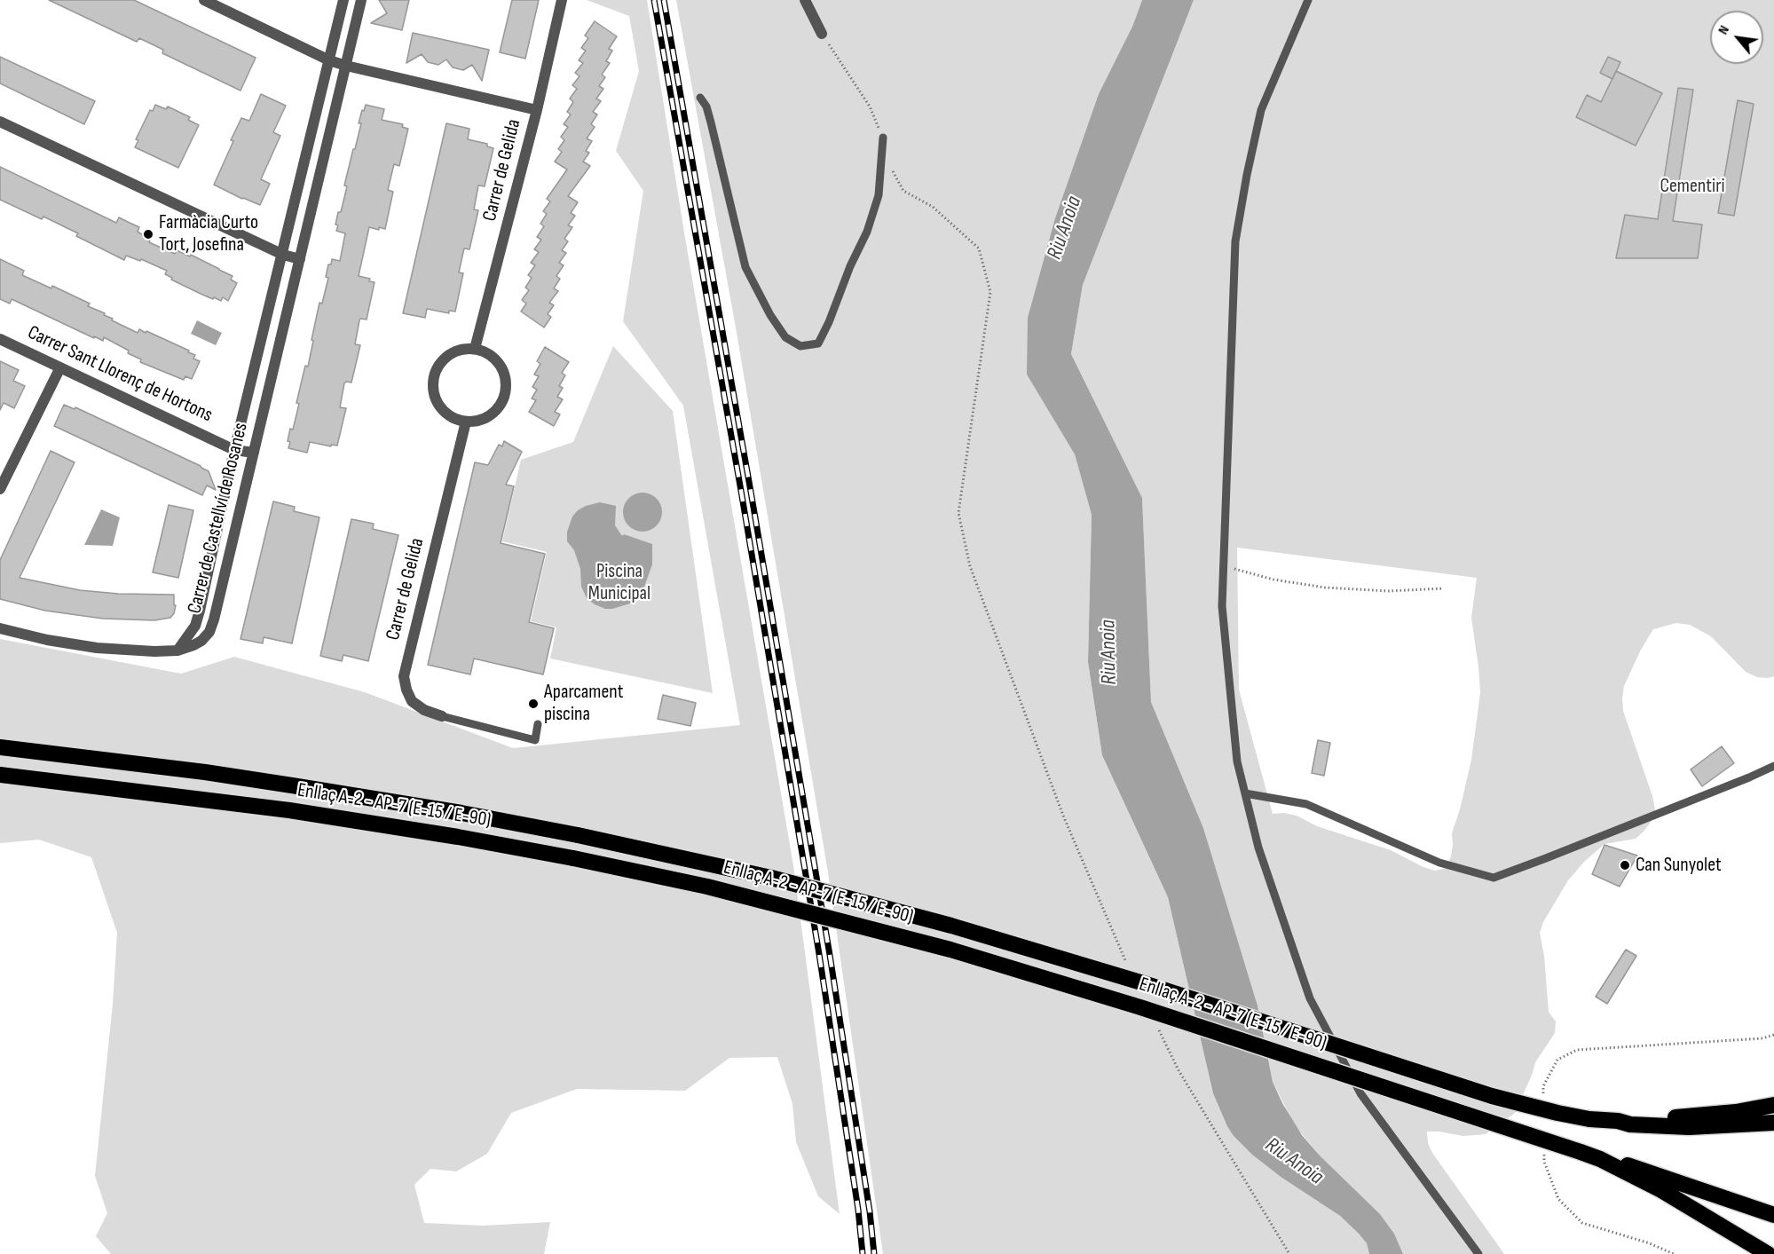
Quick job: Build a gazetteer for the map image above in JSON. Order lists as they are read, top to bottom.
{
  "streets": {
    "highway": ["Enllaç A-2 - AP-7 (E-15 / E-90)"],
    "street": ["Carrer de Gelida", "Carrer Sant Llorenç de Hortons", "Carrer de Castellví de Rosanes"]
  },
  "crossings": [
    ["Carrer Sant Llorenç de Hortons", "Carrer de Castellví de Rosanes"]
  ],
  "water": ["Riu Anoia"],
  "parks": ["Cementiri", "Piscina Municipal"],
  "places": ["Farmàcia Curto Tort, Josefina", "Aparcament piscina", "Can Sunyolet"],
  "north": "top left"
}
